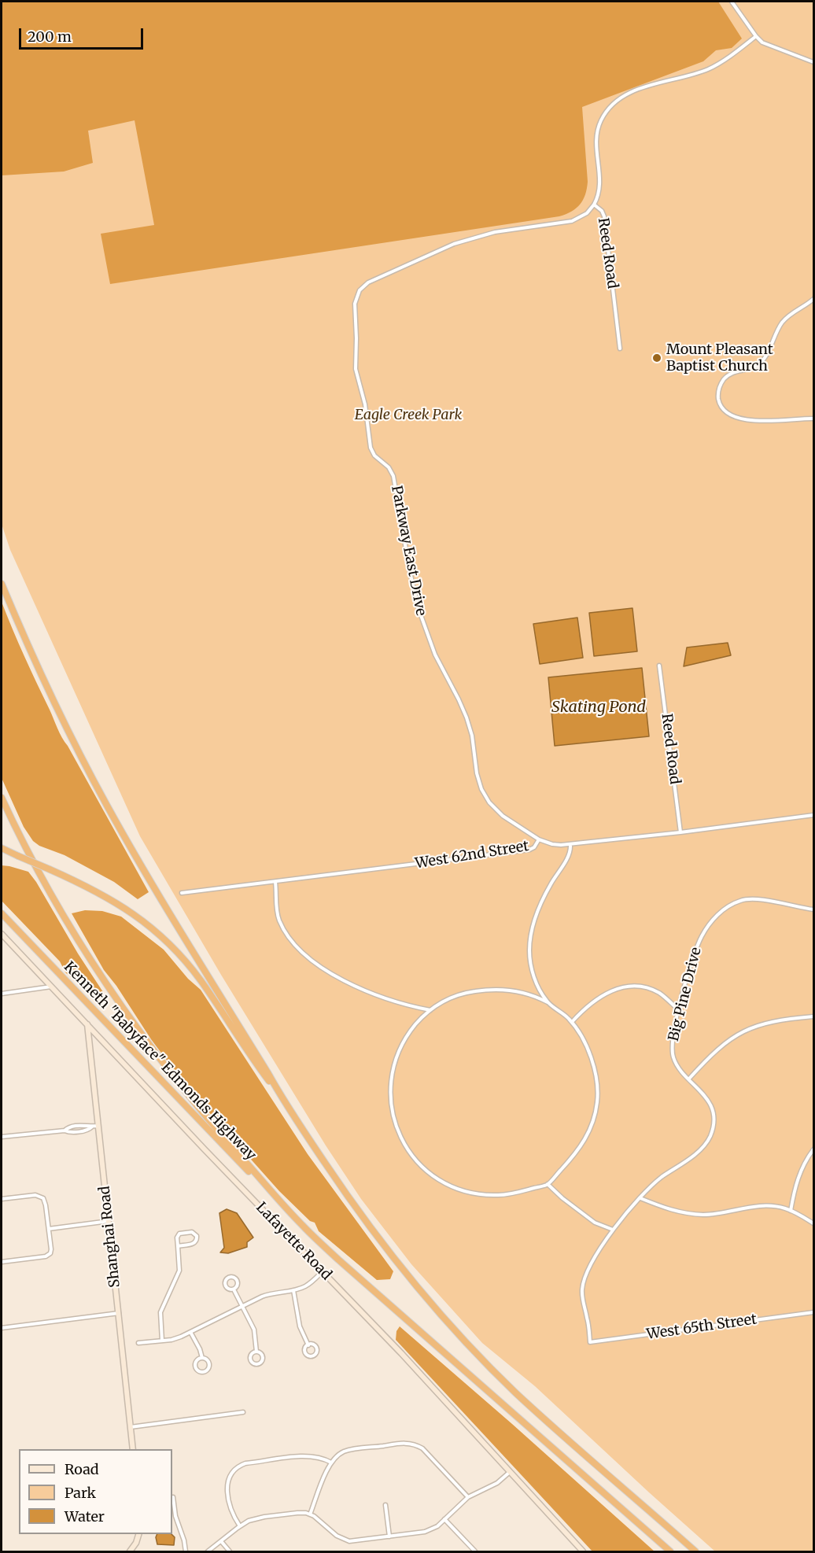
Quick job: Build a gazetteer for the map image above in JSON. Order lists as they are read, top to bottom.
{
  "streets": {
    "highway": ["Kenneth \"Babyface\" Edmonds Highway"],
    "main road": ["Shanghai Road", "Lafayette Road"],
    "street": [
      "Reed Road",
      "Parkway East Drive",
      "West 62nd Street",
      "Big Pine Drive",
      "West 65th Street"
    ]
  },
  "crossings": [
    ["Reed Road", "Parkway East Drive"],
    ["Reed Road", "West 62nd Street"],
    ["Parkway East Drive", "West 62nd Street"],
    ["Big Pine Drive", "West 65th Street"],
    ["Shanghai Road", "Lafayette Road"]
  ],
  "water": ["Skating Pond"],
  "parks": ["Eagle Creek Park"],
  "places": ["Mount Pleasant Baptist Church"],
  "legend": ["Road", "Park", "Water"],
  "scale_bar": "200 m"
}
